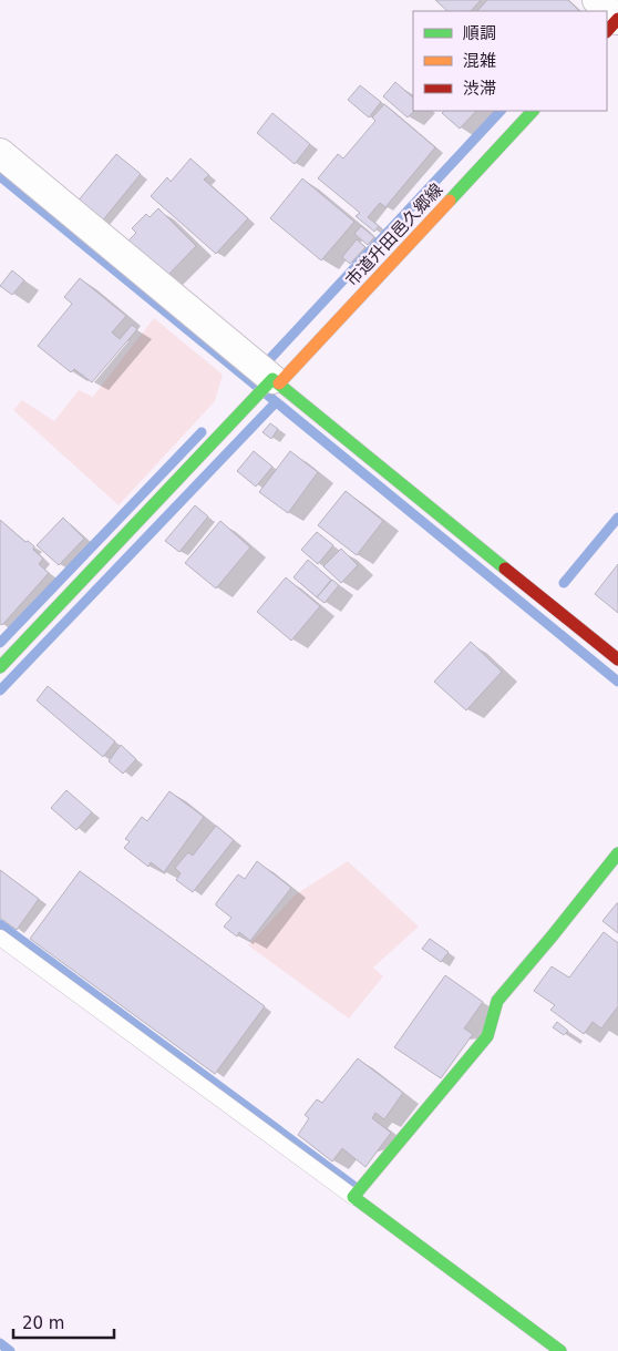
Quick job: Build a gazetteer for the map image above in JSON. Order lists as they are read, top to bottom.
{
  "streets": {
    "street": ["市道升田邑久郷線"]
  },
  "legend": ["順調", "混雑", "渋滞"],
  "scale_bar": "20 m"
}
